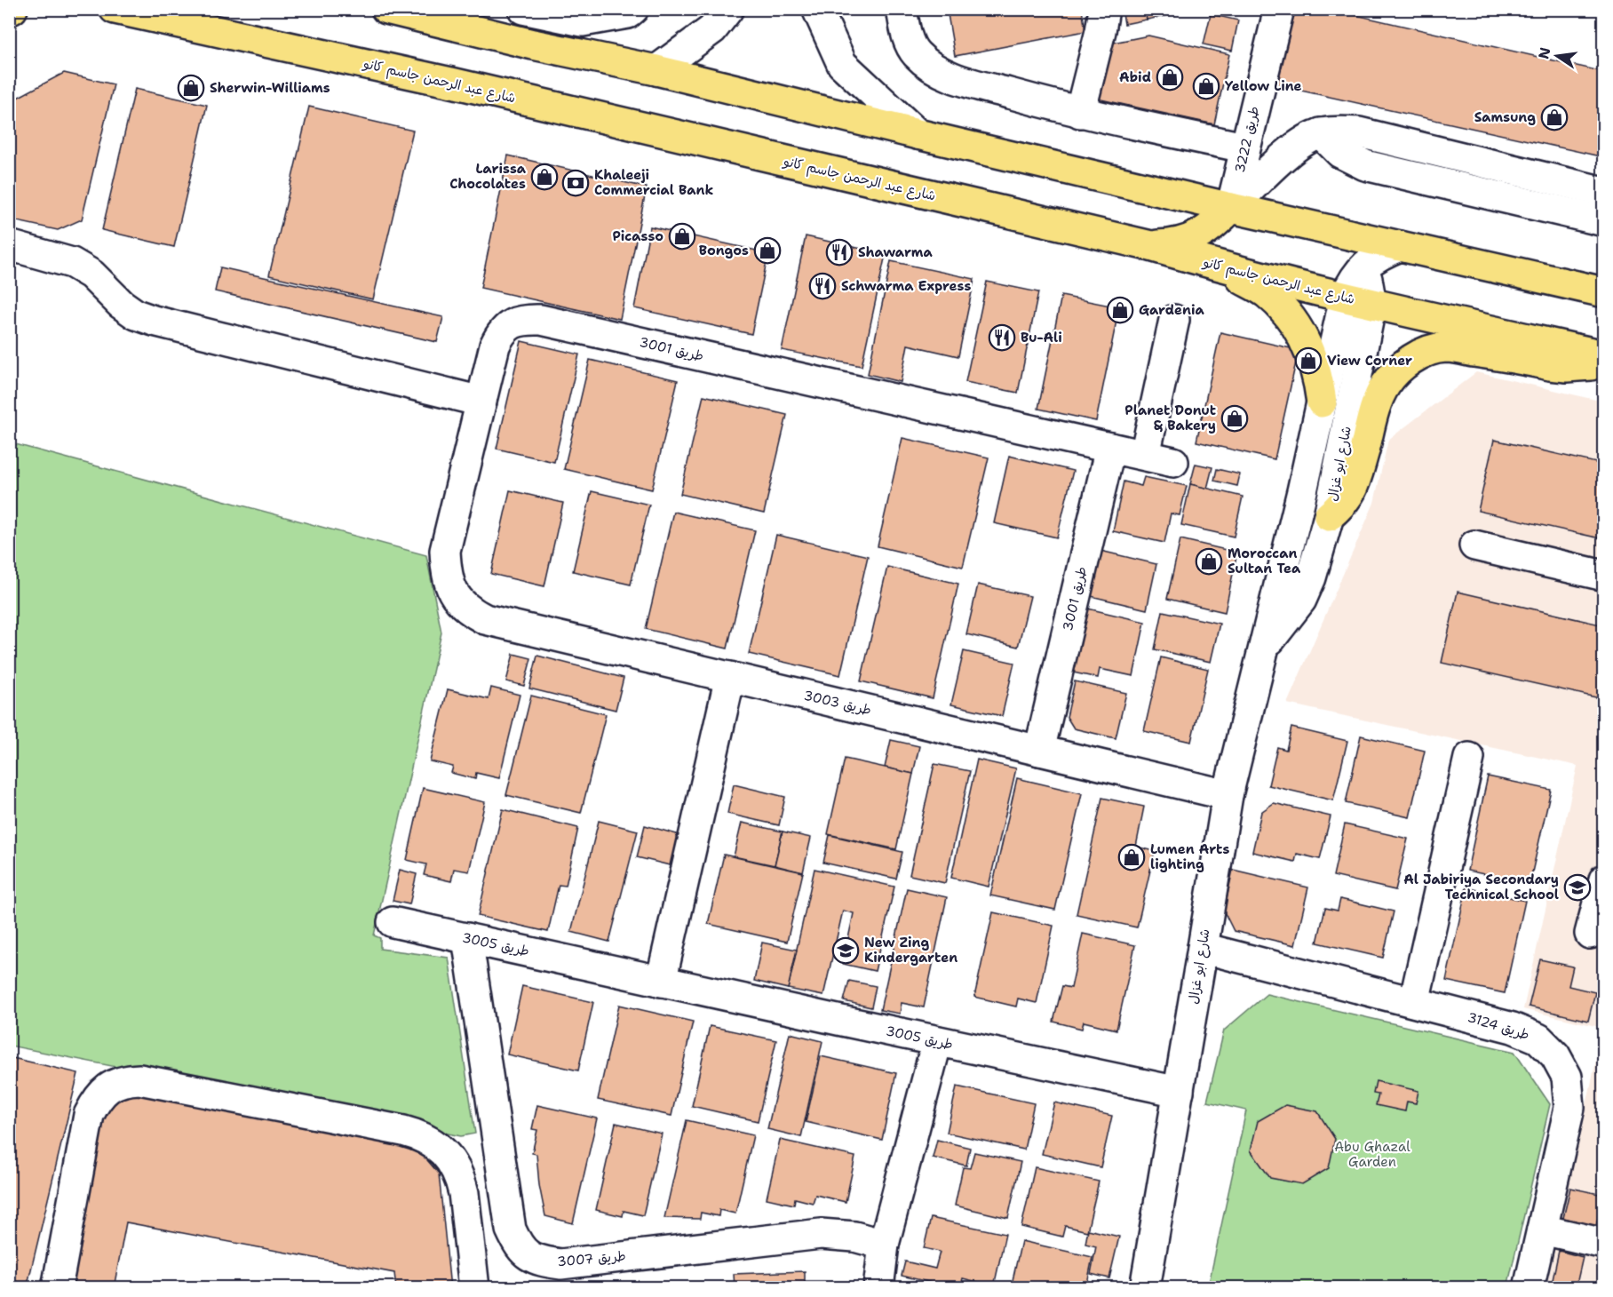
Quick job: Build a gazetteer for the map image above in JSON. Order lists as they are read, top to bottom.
{
  "streets": {
    "main road": ["شارع عبد الرحمن جاسم كانو"],
    "street": [
      "طريق 3222",
      "طريق 3001",
      "شارع ابو غزال",
      "طريق 3003",
      "طريق 3005",
      "طريق 3124",
      "طريق 3007"
    ]
  },
  "crossings": [
    ["شارع عبد الرحمن جاسم كانو", "شارع ابو غزال"],
    ["طريق 3001", "طريق 3003"],
    ["شارع ابو غزال", "طريق 3003"],
    ["شارع ابو غزال", "طريق 3005"],
    ["شارع ابو غزال", "طريق 3124"],
    ["طريق 3005", "طريق 3007"]
  ],
  "parks": ["Abu Ghazal Garden"],
  "places": {
    "shop": [
      "Abid",
      "Yellow Line",
      "Sherwin-Williams",
      "Samsung",
      "Larissa Chocolates",
      "Picasso",
      "Bongos",
      "Gardenia",
      "View Corner",
      "Planet Donut & Bakery",
      "Moroccan Sultan Tea",
      "Lumen Arts lighting"
    ],
    "bank": ["Khaleeji Commercial Bank"],
    "restaurant": ["Shawarma", "Schwarma Express", "Bu-Ali"],
    "school or university": ["Al Jabiriya Secondary Technical School", "New Zing Kindergarten"]
  },
  "north": "left"
}
